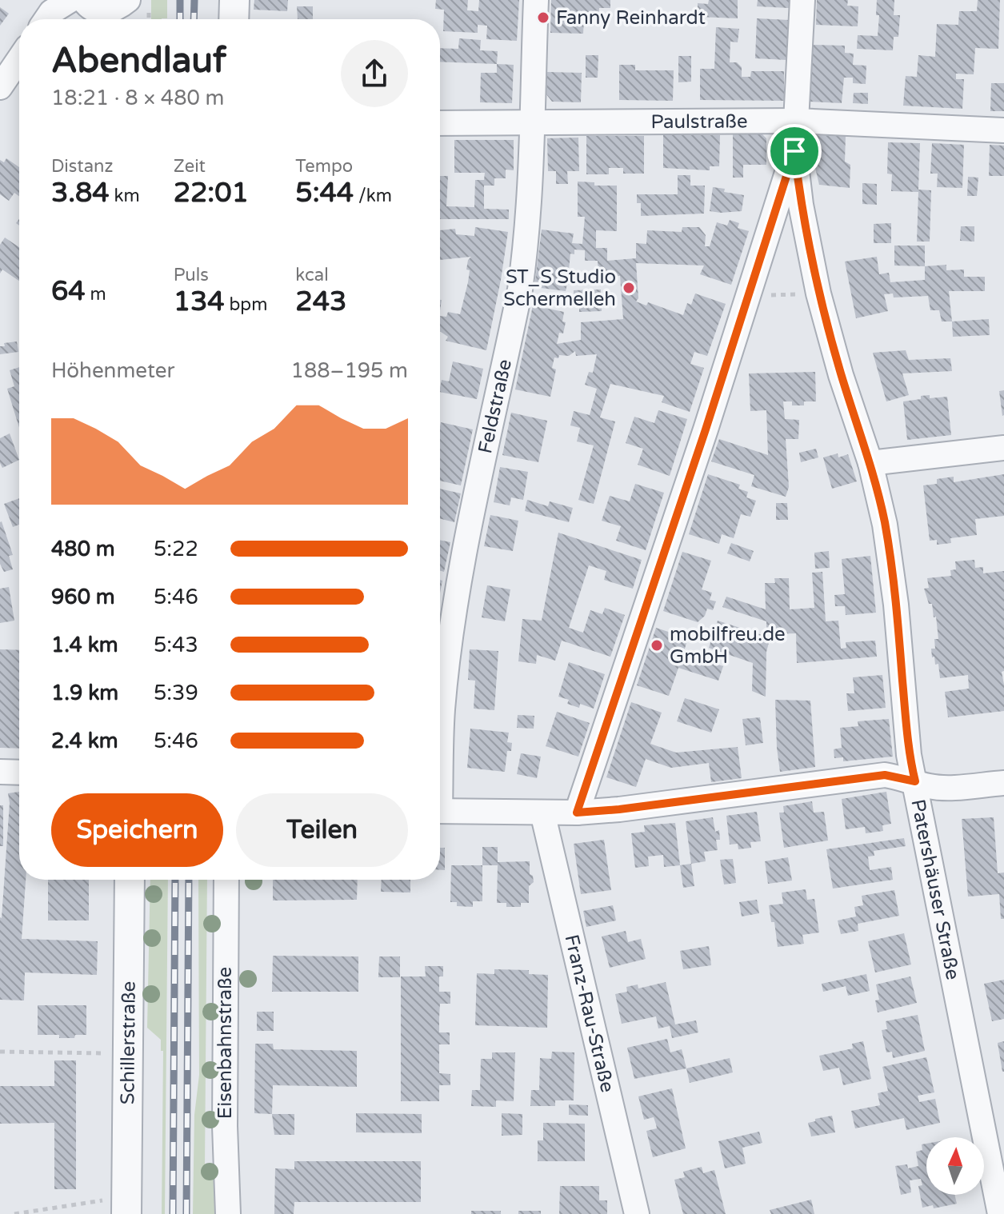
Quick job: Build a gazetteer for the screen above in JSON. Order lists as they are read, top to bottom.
{
  "streets": {
    "street": [
      "Paulstraße",
      "Feldstraße",
      "Patershäuser Straße",
      "Franz-Rau-Straße",
      "Schillerstraße",
      "Eisenbahnstraße"
    ]
  },
  "crossings": [
    ["Paulstraße", "Feldstraße"],
    ["Paulstraße", "Patershäuser Straße"]
  ],
  "places": ["Fanny Reinhardt", "ST_S Studio Schermelleh", "mobilfreu.de GmbH"],
  "north": "top",
  "page": {
    "heading": ["Abendlauf", "18:21 · 8 × 480 m"],
    "stats": [
      ["Distanz", "3.84 km"],
      ["Zeit", "22:01"],
      ["Tempo", "5:44 /km"],
      ["64 m"],
      ["Puls", "134 bpm"],
      ["kcal", "243"]
    ],
    "chart": ["Höhenmeter", "188–195 m"],
    "list": [
      {
        "name": "480 m",
        "note": "5:22"
      },
      {
        "name": "960 m",
        "note": "5:46"
      },
      {
        "name": "1.4 km",
        "note": "5:43"
      },
      {
        "name": "1.9 km",
        "note": "5:39"
      },
      {
        "name": "2.4 km",
        "note": "5:46"
      }
    ],
    "buttons": ["Speichern", "Teilen"]
  }
}
